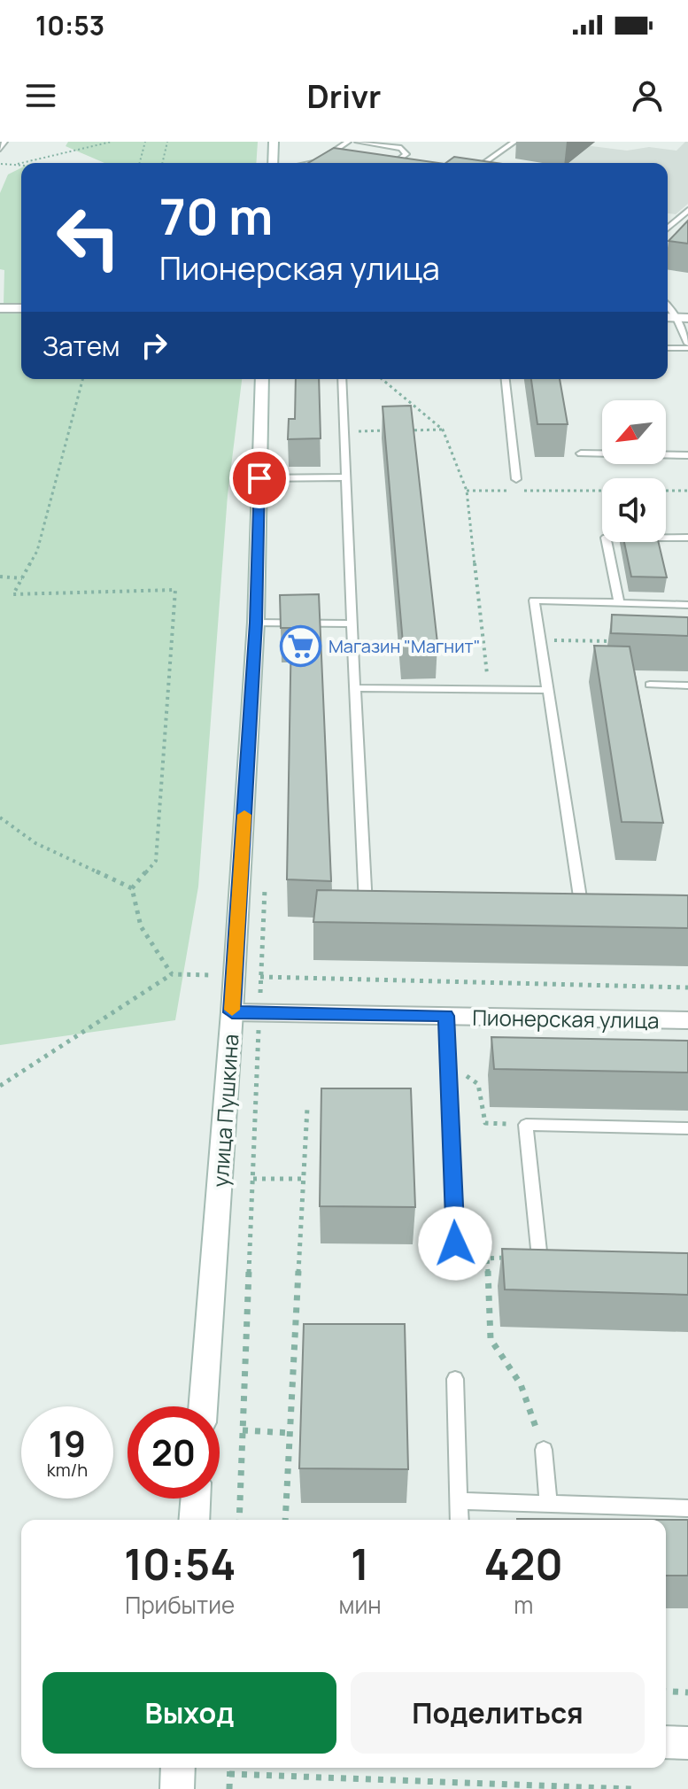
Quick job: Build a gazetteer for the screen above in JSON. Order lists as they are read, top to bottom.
{
  "streets": {
    "street": ["Пионерская улица", "улица Пушкина"]
  },
  "crossings": [
    ["Пионерская улица", "улица Пушкина"]
  ],
  "places": {
    "supermarket": ["Магазин \"Магнит\""]
  },
  "north": "bottom left",
  "page": {
    "status": "10:53",
    "header": "Drivr",
    "turn": ["70 m", "Пионерская улица"],
    "then": "Затем",
    "speed": "19 km/h",
    "limit": "20",
    "eta": [
      "10:54",
      "Прибытие",
      "1",
      "мин",
      "420",
      "m"
    ],
    "buttons": ["Выход", "Поделиться"]
  }
}
